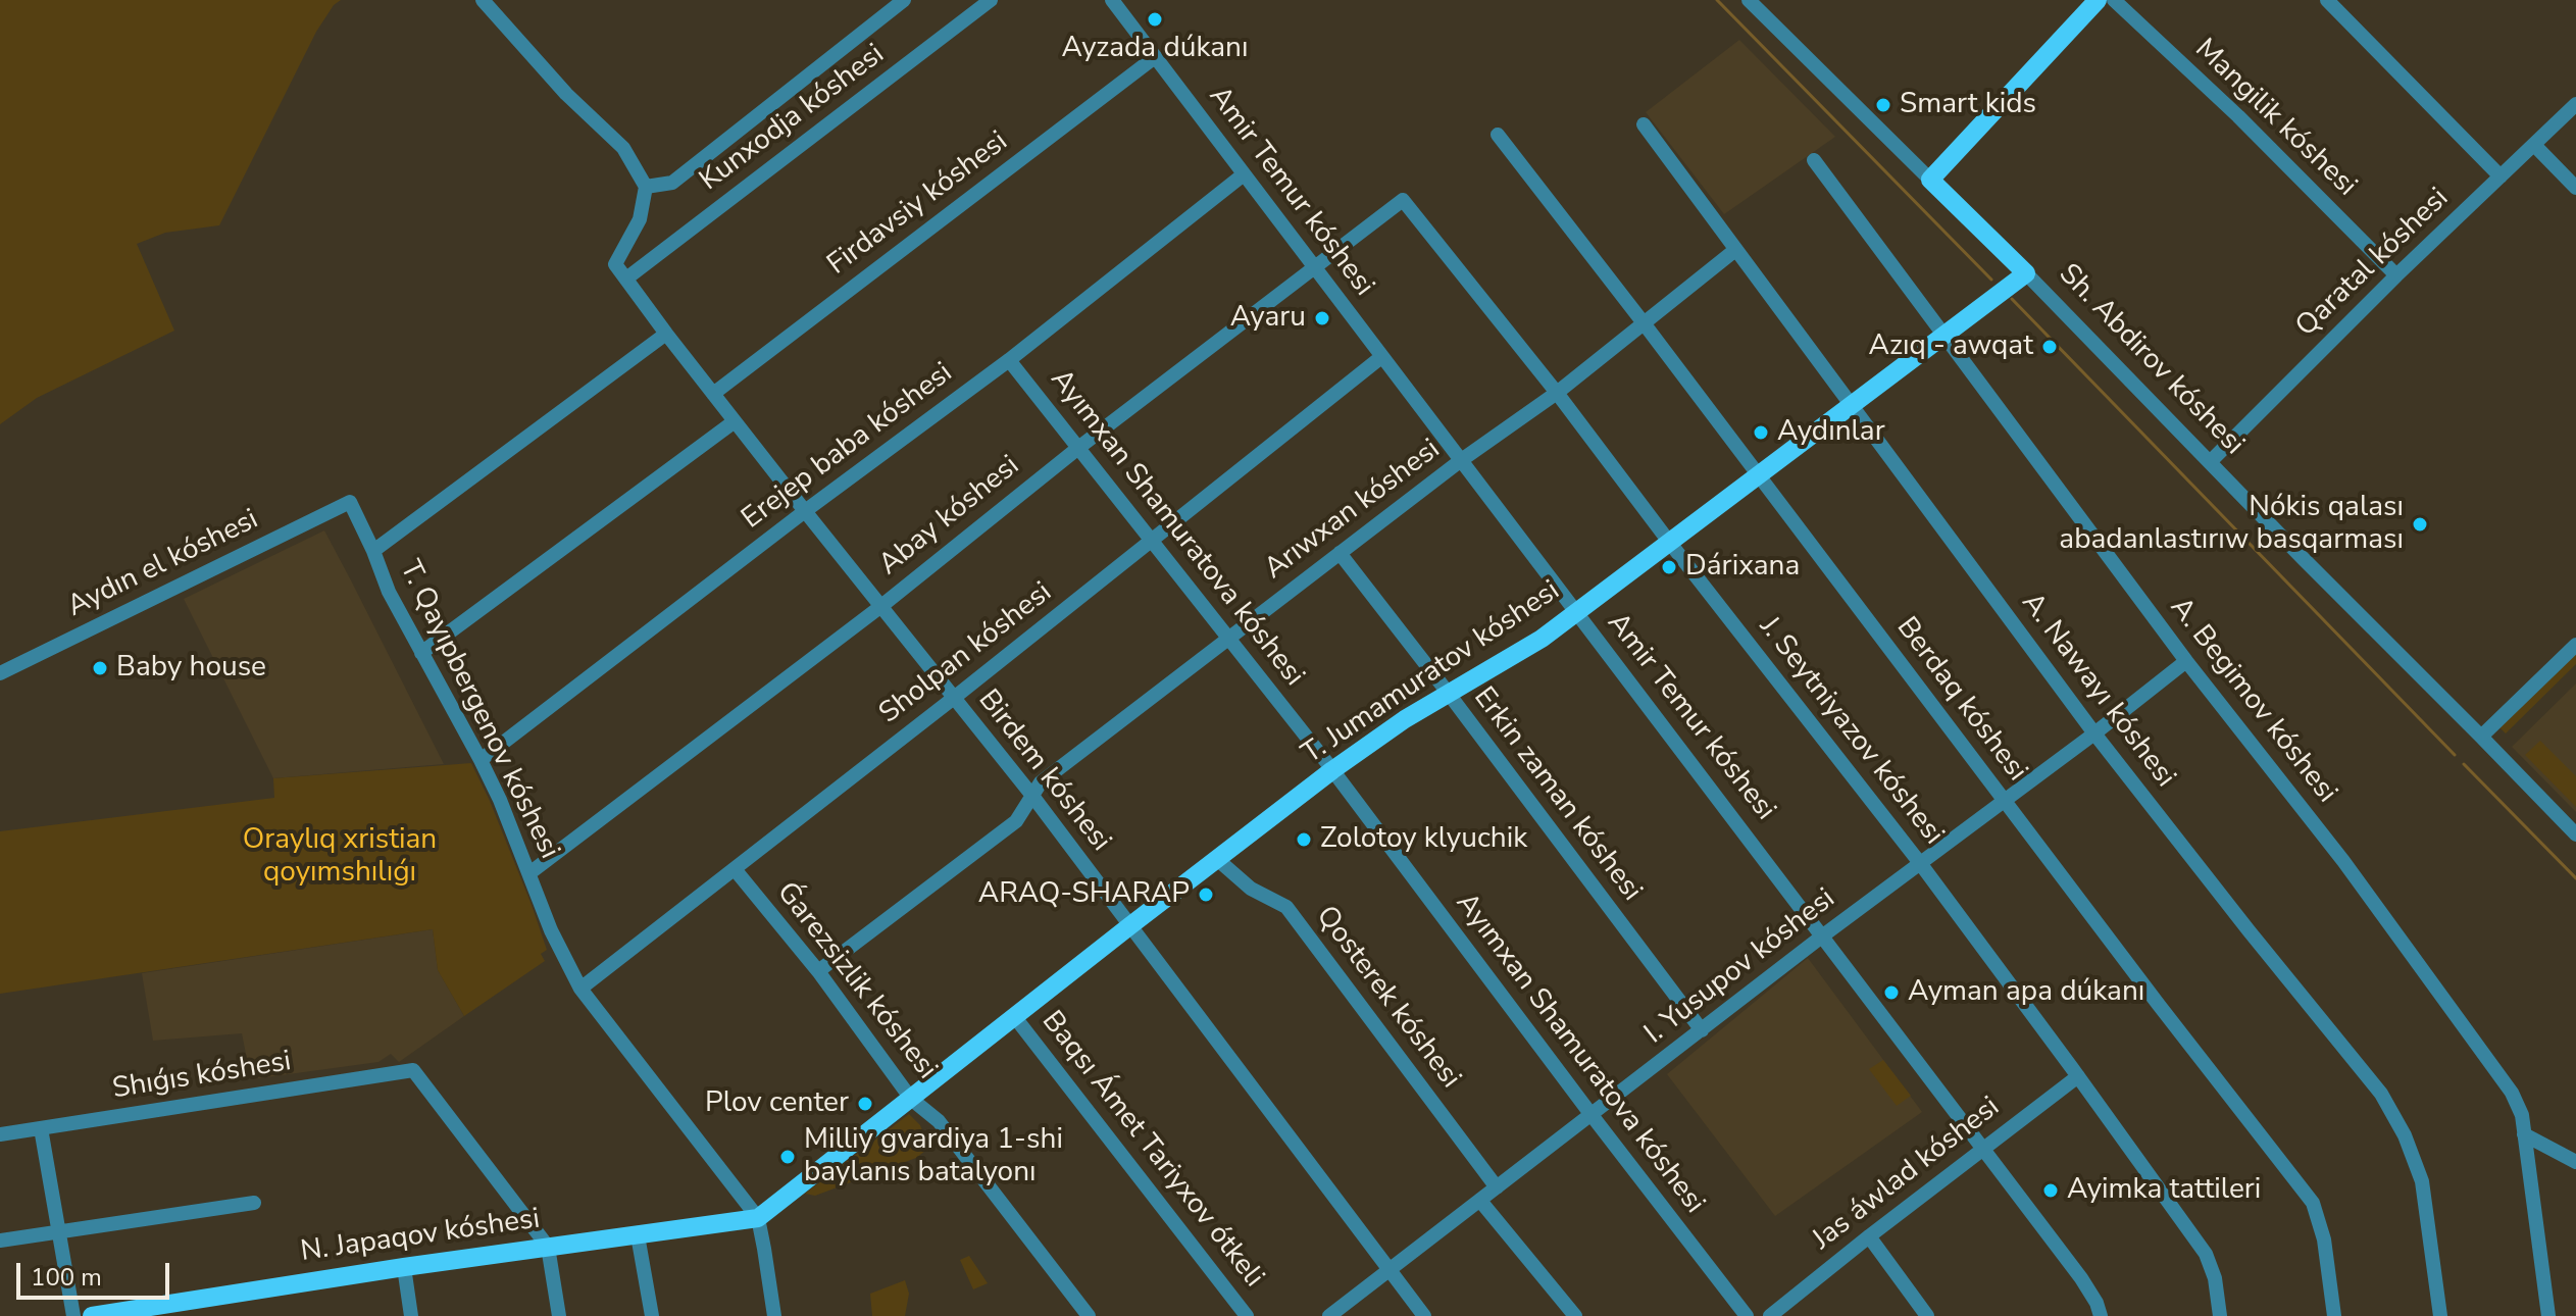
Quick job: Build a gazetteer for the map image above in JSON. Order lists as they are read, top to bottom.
{
  "streets": {
    "main road": ["Sh. Abdirov kóshesi", "T. Jumamuratov kóshesi", "N. Japaqov kóshesi"],
    "street": [
      "Kunxodja kóshesi",
      "Mangilik kóshesi",
      "Amir Temur kóshesi",
      "Firdavsiy kóshesi",
      "Qaratal kóshesi",
      "Erejep baba kóshesi",
      "Arıwxan kóshesi",
      "Abay kóshesi",
      "Ayımxan Shamuratova kóshesi",
      "Aydın el kóshesi",
      "Sholpan kóshesi",
      "A. Nawayı kóshesi",
      "Berdaq kóshesi",
      "A. Begimov kóshesi",
      "T. Qayıpbergenov kóshesi",
      "J. Seytniyazov kóshesi",
      "Birdem kóshesi",
      "Erkin zaman kóshesi",
      "I. Yusupov kóshesi",
      "Ǵarezsizlik kóshesi",
      "Qosterek kóshesi",
      "Shıǵıs kóshesi",
      "Baqsı Ámet Tariyxov ótkeli",
      "Jas áwlad kóshesi"
    ]
  },
  "crossings": [
    ["Kunxodja kóshesi", "Birdem kóshesi"],
    ["Mangilik kóshesi", "Qaratal kóshesi"],
    ["Amir Temur kóshesi", "Firdavsiy kóshesi"],
    ["Amir Temur kóshesi", "Erejep baba kóshesi"],
    ["Amir Temur kóshesi", "Arıwxan kóshesi"],
    ["Amir Temur kóshesi", "Abay kóshesi"],
    ["Amir Temur kóshesi", "Sholpan kóshesi"],
    ["Amir Temur kóshesi", "T. Jumamuratov kóshesi"],
    ["Amir Temur kóshesi", "I. Yusupov kóshesi"],
    ["Amir Temur kóshesi", "Jas áwlad kóshesi"],
    ["Firdavsiy kóshesi", "Birdem kóshesi"],
    ["Qaratal kóshesi", "Sh. Abdirov kóshesi"],
    ["Sh. Abdirov kóshesi", "T. Jumamuratov kóshesi"],
    ["Erejep baba kóshesi", "Ayımxan Shamuratova kóshesi"],
    ["Erejep baba kóshesi", "T. Qayıpbergenov kóshesi"],
    ["Erejep baba kóshesi", "Birdem kóshesi"],
    ["Arıwxan kóshesi", "Ayımxan Shamuratova kóshesi"],
    ["Arıwxan kóshesi", "A. Nawayı kóshesi"],
    ["Arıwxan kóshesi", "Berdaq kóshesi"],
    ["Arıwxan kóshesi", "J. Seytniyazov kóshesi"],
    ["Arıwxan kóshesi", "Birdem kóshesi"],
    ["Arıwxan kóshesi", "Erkin zaman kóshesi"],
    ["Arıwxan kóshesi", "Ǵarezsizlik kóshesi"],
    ["Abay kóshesi", "Ayımxan Shamuratova kóshesi"],
    ["Abay kóshesi", "T. Qayıpbergenov kóshesi"],
    ["Abay kóshesi", "J. Seytniyazov kóshesi"],
    ["Abay kóshesi", "Birdem kóshesi"],
    ["Ayımxan Shamuratova kóshesi", "Sholpan kóshesi"],
    ["Ayımxan Shamuratova kóshesi", "T. Jumamuratov kóshesi"],
    ["Ayımxan Shamuratova kóshesi", "I. Yusupov kóshesi"],
    ["Aydın el kóshesi", "T. Qayıpbergenov kóshesi"],
    ["Sholpan kóshesi", "T. Qayıpbergenov kóshesi"],
    ["Sholpan kóshesi", "Birdem kóshesi"],
    ["Sholpan kóshesi", "Ǵarezsizlik kóshesi"],
    ["T. Jumamuratov kóshesi", "A. Nawayı kóshesi"],
    ["T. Jumamuratov kóshesi", "Berdaq kóshesi"],
    ["T. Jumamuratov kóshesi", "A. Begimov kóshesi"],
    ["T. Jumamuratov kóshesi", "T. Qayıpbergenov kóshesi"],
    ["T. Jumamuratov kóshesi", "J. Seytniyazov kóshesi"],
    ["T. Jumamuratov kóshesi", "Birdem kóshesi"],
    ["T. Jumamuratov kóshesi", "Erkin zaman kóshesi"],
    ["T. Jumamuratov kóshesi", "Ǵarezsizlik kóshesi"],
    ["T. Jumamuratov kóshesi", "Qosterek kóshesi"],
    ["T. Jumamuratov kóshesi", "Baqsı Ámet Tariyxov ótkeli"],
    ["T. Jumamuratov kóshesi", "N. Japaqov kóshesi"],
    ["A. Nawayı kóshesi", "I. Yusupov kóshesi"],
    ["Berdaq kóshesi", "I. Yusupov kóshesi"],
    ["A. Begimov kóshesi", "I. Yusupov kóshesi"],
    ["T. Qayıpbergenov kóshesi", "N. Japaqov kóshesi"],
    ["J. Seytniyazov kóshesi", "I. Yusupov kóshesi"],
    ["J. Seytniyazov kóshesi", "Jas áwlad kóshesi"],
    ["Birdem kóshesi", "I. Yusupov kóshesi"],
    ["Erkin zaman kóshesi", "I. Yusupov kóshesi"],
    ["I. Yusupov kóshesi", "Qosterek kóshesi"],
    ["Shıǵıs kóshesi", "N. Japaqov kóshesi"]
  ],
  "parks": ["Oraylıq xristian qoyımshılıǵı"],
  "places": [
    "Ayzada dúkanı",
    "Smart kids",
    "Ayaru",
    "Azıq - awqat",
    "Aydınlar",
    "Nókis qalası abadanlastırıw basqarması",
    "Dárixana",
    "Baby house",
    "Zolotoy klyuchik",
    "ARAQ-SHARAP",
    "Ayman apa dúkanı",
    "Plov center",
    "Milliy gvardiya 1-shi baylanıs batalyonı",
    "Ayimka tattileri"
  ],
  "scale_bar": "100 m"
}
